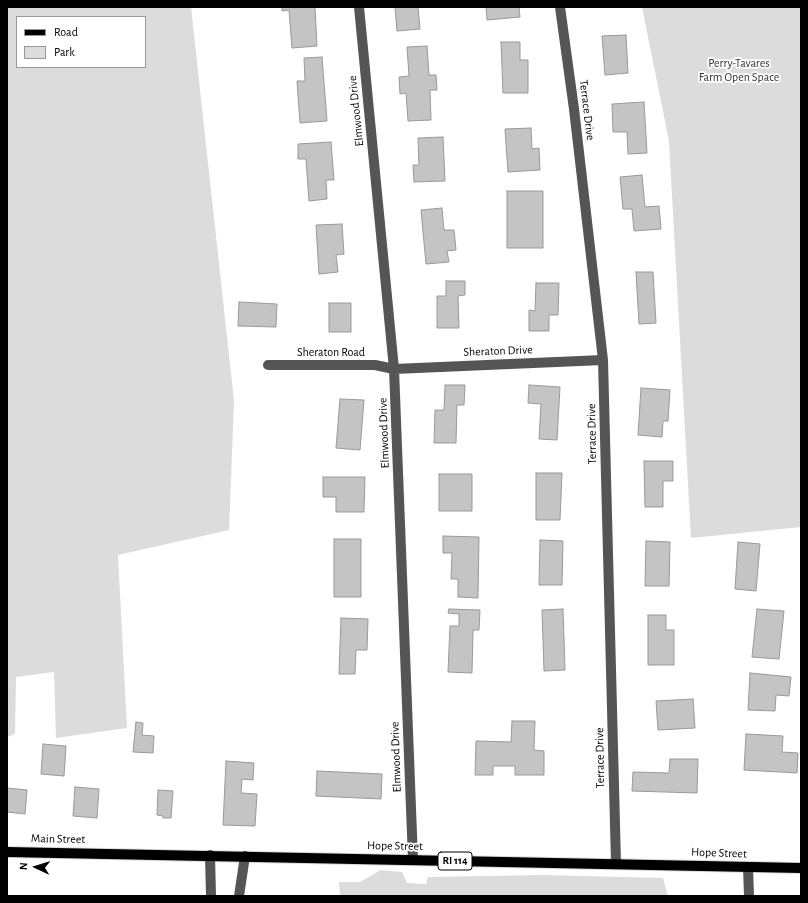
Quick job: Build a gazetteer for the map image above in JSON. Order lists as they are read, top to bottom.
{
  "streets": {
    "main road": ["Main Street", "Hope Street", "RI 114"],
    "street": [
      "Terrace Drive",
      "Elmwood Drive",
      "Sheraton Drive",
      "Sheraton Road"
    ]
  },
  "crossings": [
    ["Terrace Drive", "Sheraton Drive"],
    ["Terrace Drive", "Hope Street"],
    ["Elmwood Drive", "Sheraton Drive"],
    ["Elmwood Drive", "Sheraton Road"],
    ["Elmwood Drive", "Hope Street"],
    ["Sheraton Drive", "Sheraton Road"],
    ["Main Street", "Hope Street"]
  ],
  "parks": ["Perry-Tavares Farm Open Space"],
  "legend": ["Road", "Park"],
  "north": "left"
}
